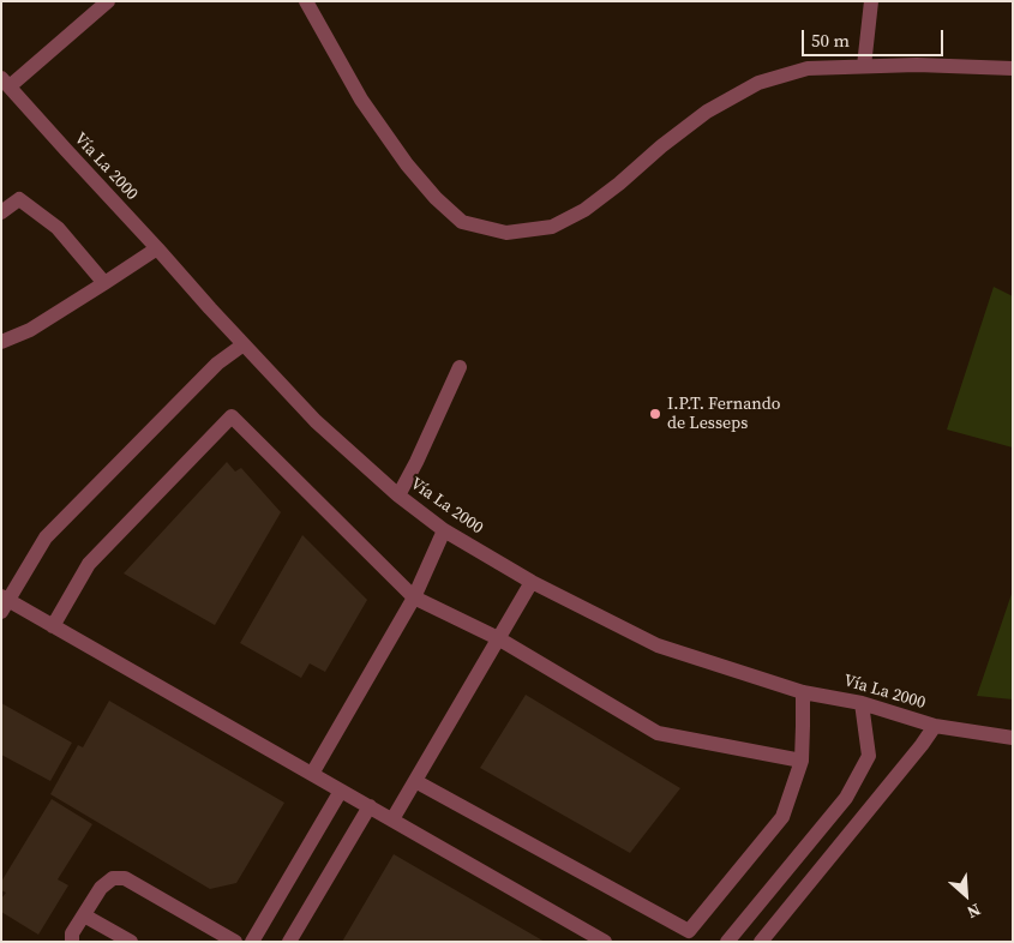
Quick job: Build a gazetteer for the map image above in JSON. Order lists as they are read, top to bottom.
{
  "streets": {
    "street": ["Vía La 2000"]
  },
  "places": ["I.P.T. Fernando de Lesseps"],
  "scale_bar": "50 m",
  "north": "bottom right"
}
